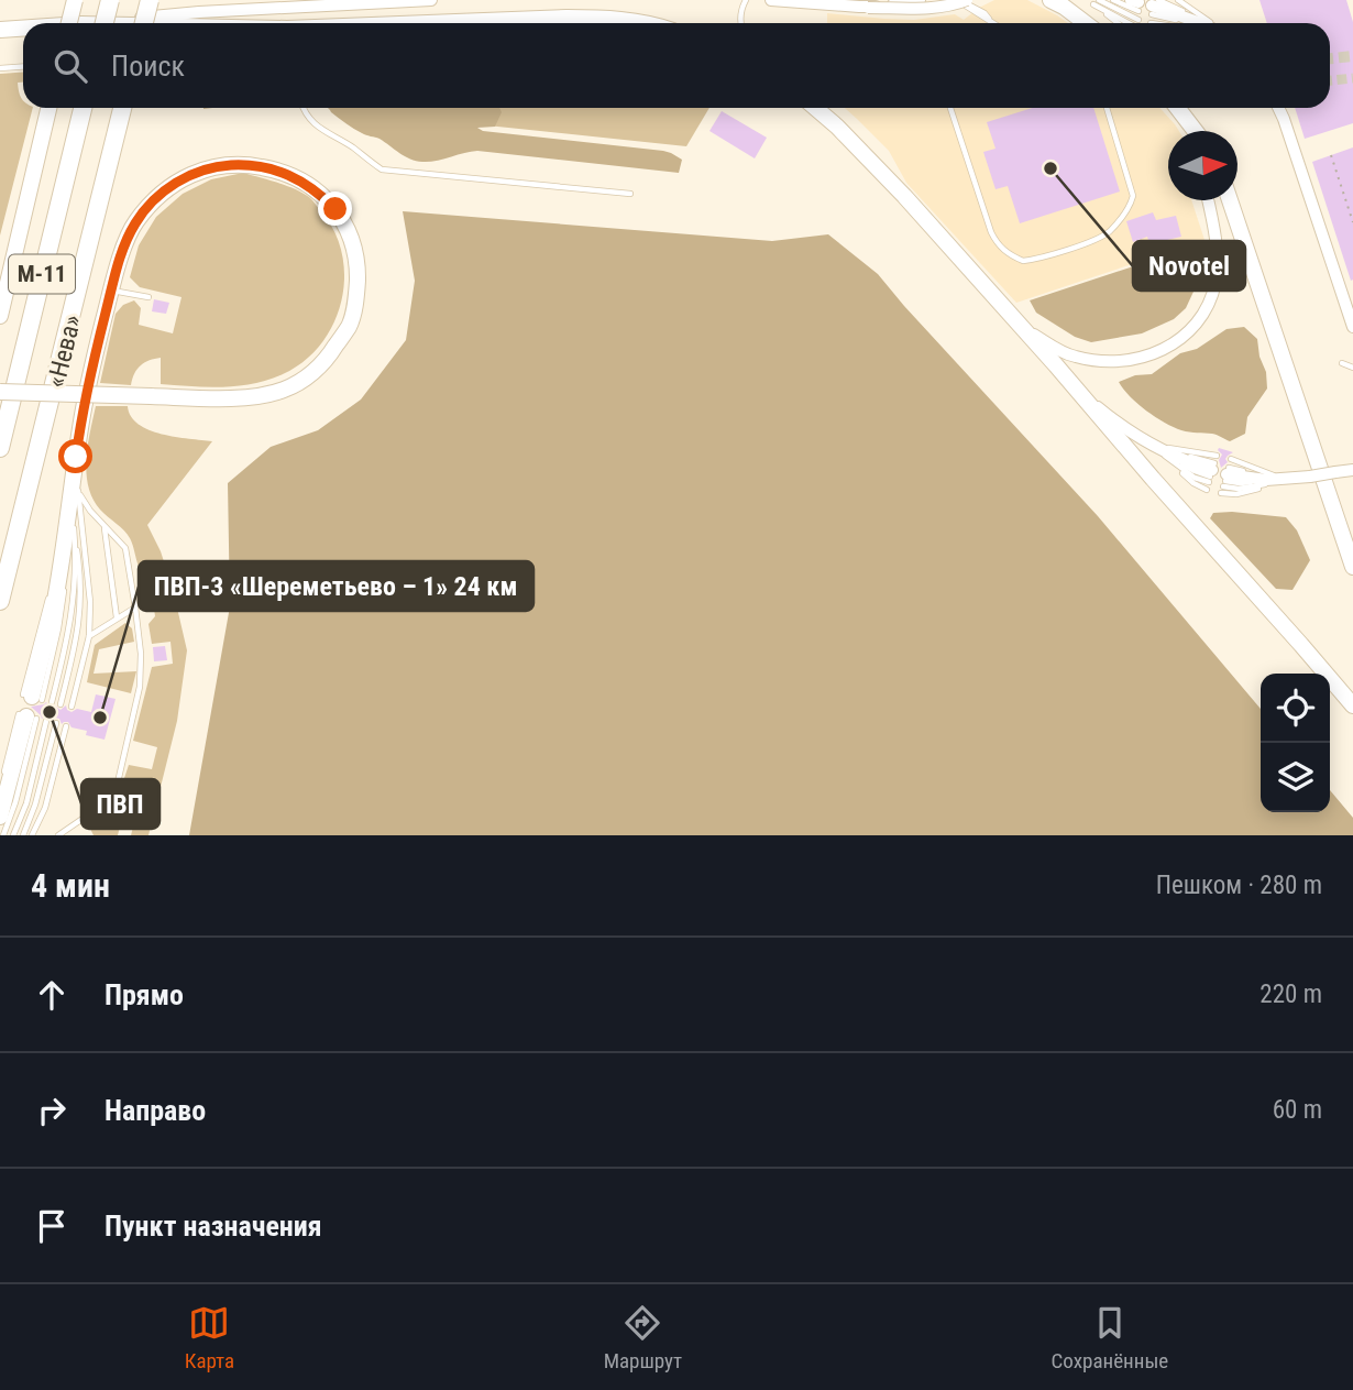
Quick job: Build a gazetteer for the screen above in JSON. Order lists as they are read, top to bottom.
{
  "streets": {
    "highway": ["М-11", "«Нева»"]
  },
  "places": ["Novotel", "ПВП", "ПВП-3 «Шереметьево – 1» 24 км"],
  "north": "right",
  "page": {
    "search": "Поиск",
    "heading": ["4 мин", "Пешком · 280 m"],
    "list": [
      ["Прямо", "220 m"],
      ["Направо", "60 m"],
      "Пункт назначения"
    ],
    "nav": ["Карта", "Маршрут", "Сохранённые"]
  }
}
